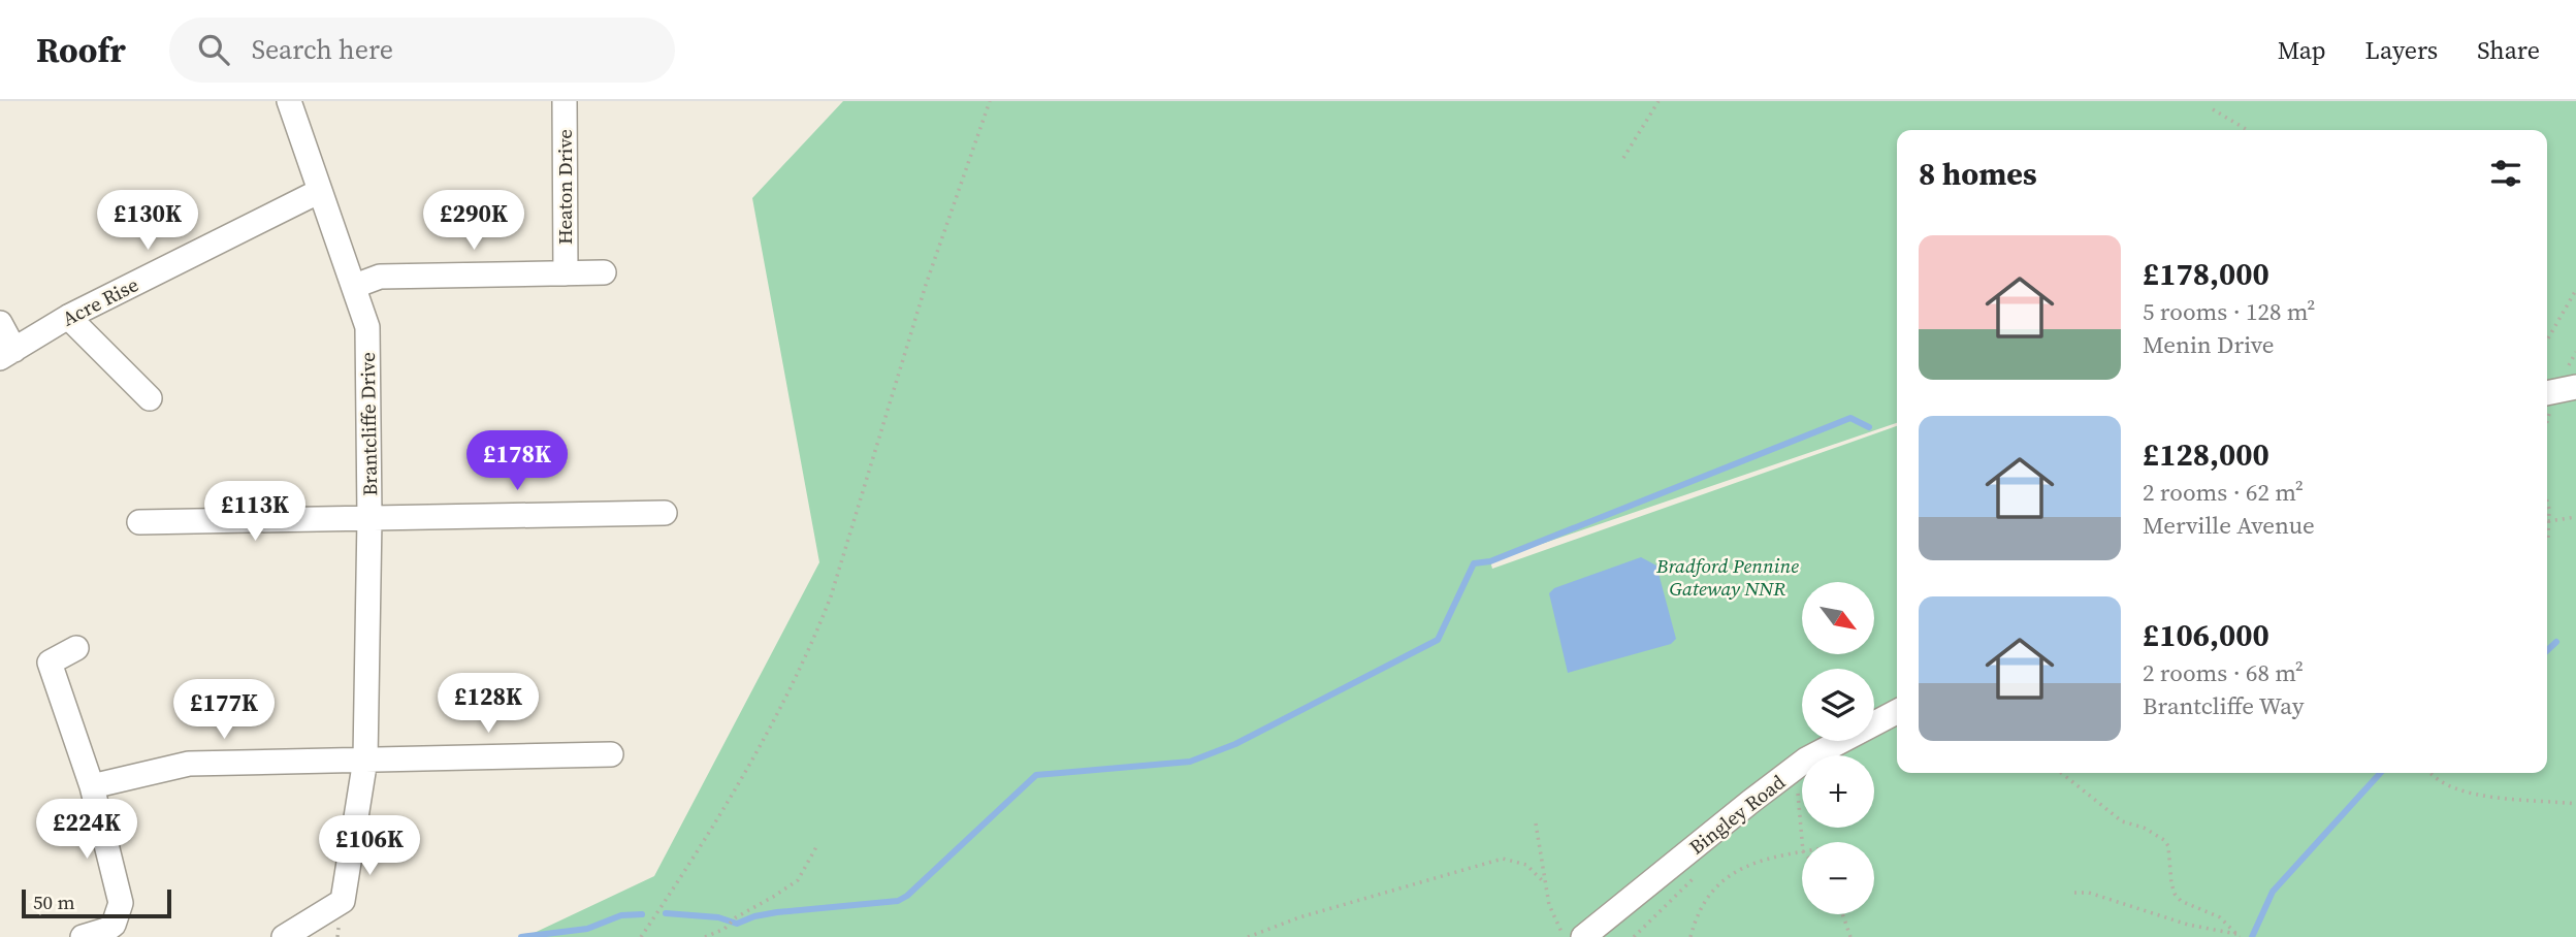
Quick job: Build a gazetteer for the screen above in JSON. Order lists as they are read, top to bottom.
{
  "streets": {
    "street": [
      "Heaton Drive",
      "Acre Rise",
      "Brantcliffe Drive",
      "Bingley Road"
    ]
  },
  "crossings": [
    ["Acre Rise", "Brantcliffe Drive"]
  ],
  "parks": ["Bradford Pennine Gateway NNR"],
  "scale_bar": "50 m",
  "north": "bottom right",
  "page": {
    "header": "Roofr",
    "search": "Search here",
    "nav": ["Map", "Layers", "Share"],
    "heading": "8 homes",
    "price": [
      "£130K",
      "£290K",
      "£178K",
      "£113K",
      "£128K",
      "£177K",
      "£224K",
      "£106K"
    ],
    "list": [
      {
        "name": "£178,000",
        "note": "5 rooms · 128 m² · Menin Drive"
      },
      {
        "name": "£128,000",
        "note": "2 rooms · 62 m² · Merville Avenue"
      },
      {
        "name": "£106,000",
        "note": "2 rooms · 68 m² · Brantcliffe Way"
      }
    ],
    "map_buttons": ["+", "−"],
    "scale": "50 m"
  }
}
